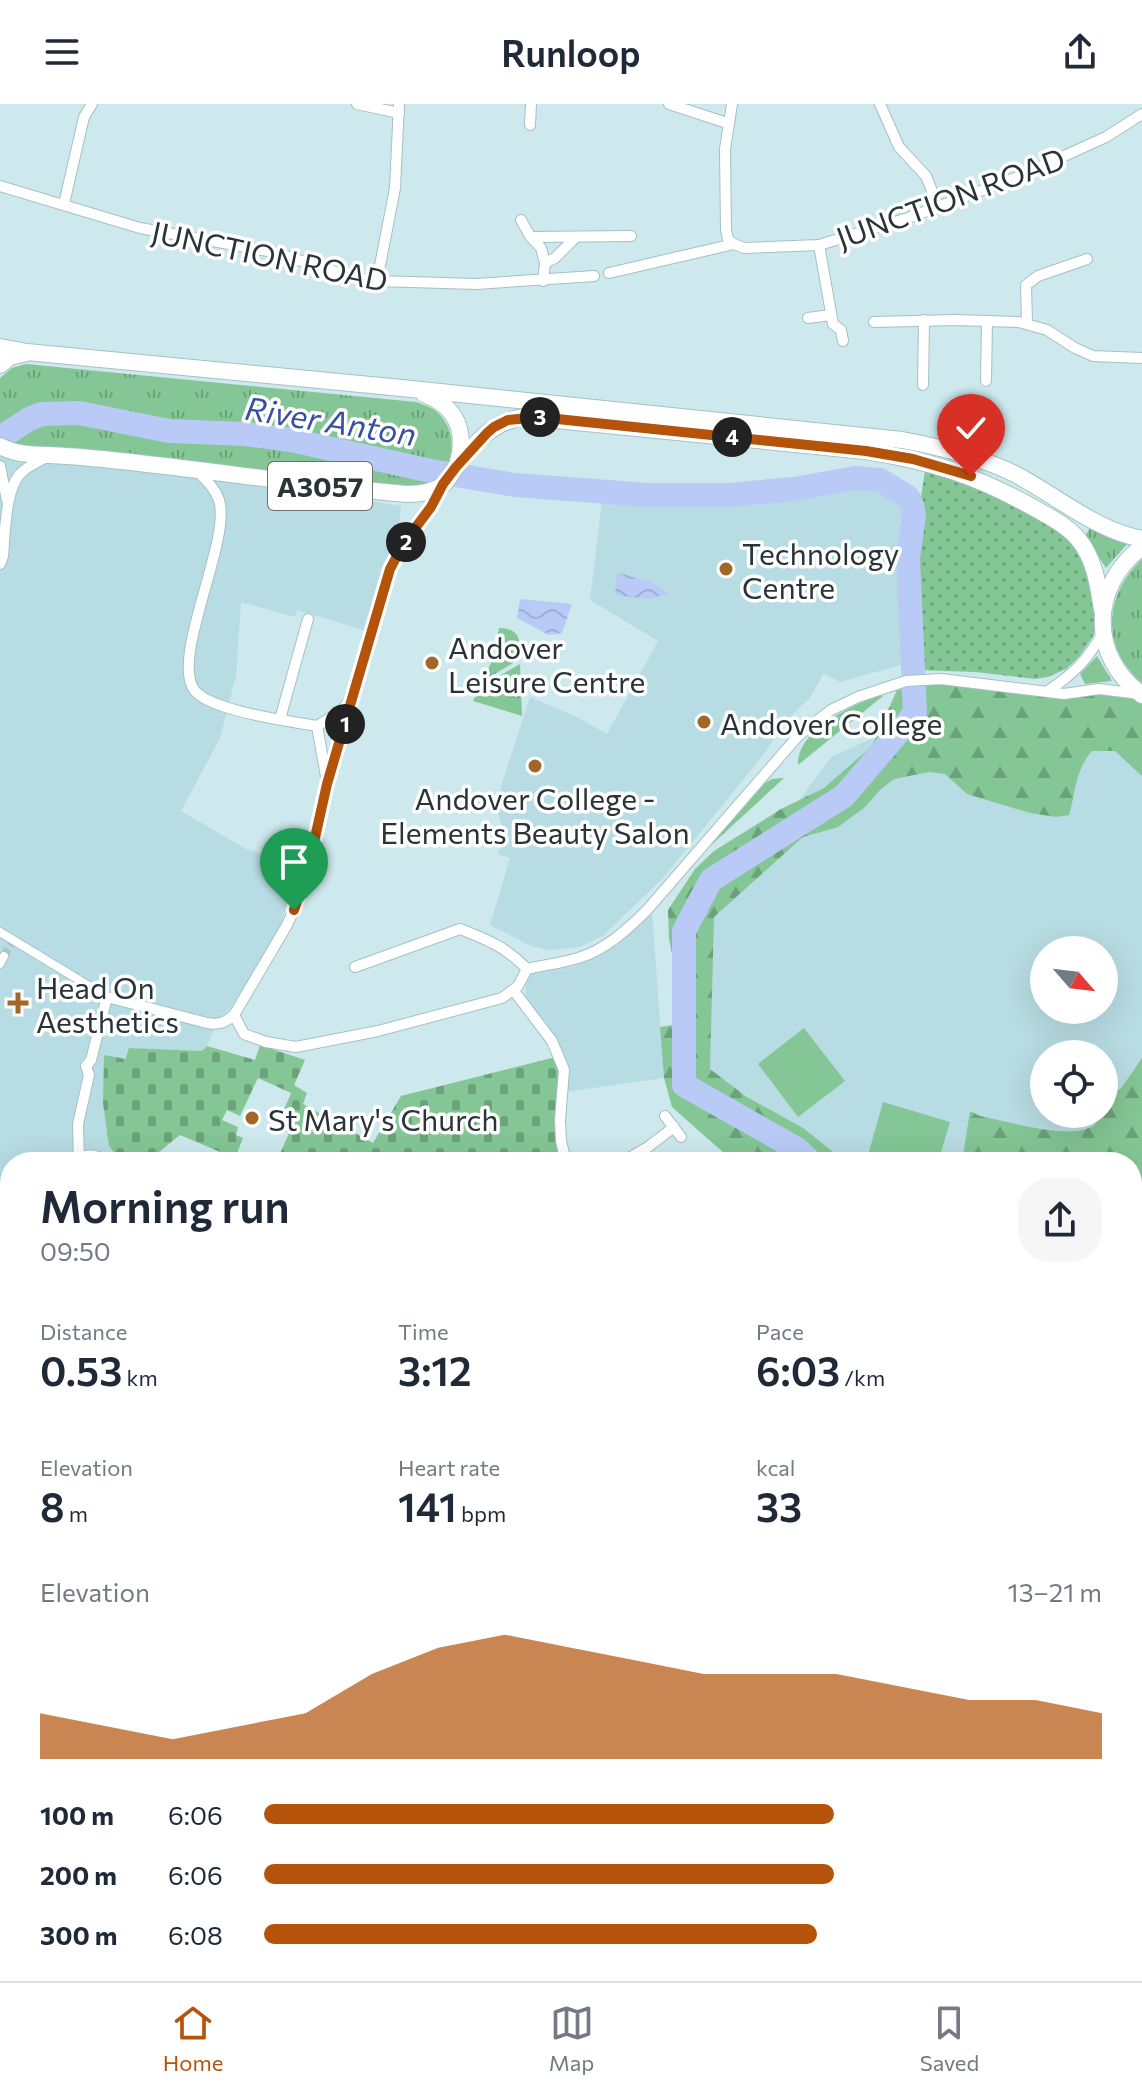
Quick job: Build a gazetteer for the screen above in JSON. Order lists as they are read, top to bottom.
{
  "streets": {
    "main road": ["A3057"],
    "street": ["JUNCTION ROAD"]
  },
  "water": ["River Anton"],
  "places": {
    "other": [
      "Technology Centre",
      "Andover Leisure Centre",
      "Andover College",
      "Andover College - Elements Beauty Salon",
      "St Mary's Church"
    ],
    "health": ["Head On Aesthetics"]
  },
  "north": "bottom right",
  "page": {
    "header": "Runloop",
    "pins": [
      "3",
      "4",
      "2",
      "1"
    ],
    "heading": ["Morning run", "09:50"],
    "stats": [
      ["Distance", "0.53 km"],
      ["Time", "3:12"],
      ["Pace", "6:03 /km"],
      ["Elevation", "8 m"],
      ["Heart rate", "141 bpm"],
      ["kcal", "33"]
    ],
    "chart": ["Elevation", "13–21 m"],
    "list": [
      {
        "name": "100 m",
        "note": "6:06"
      },
      {
        "name": "200 m",
        "note": "6:06"
      },
      {
        "name": "300 m",
        "note": "6:08"
      }
    ],
    "tabs": ["Home", "Map", "Saved"]
  }
}
